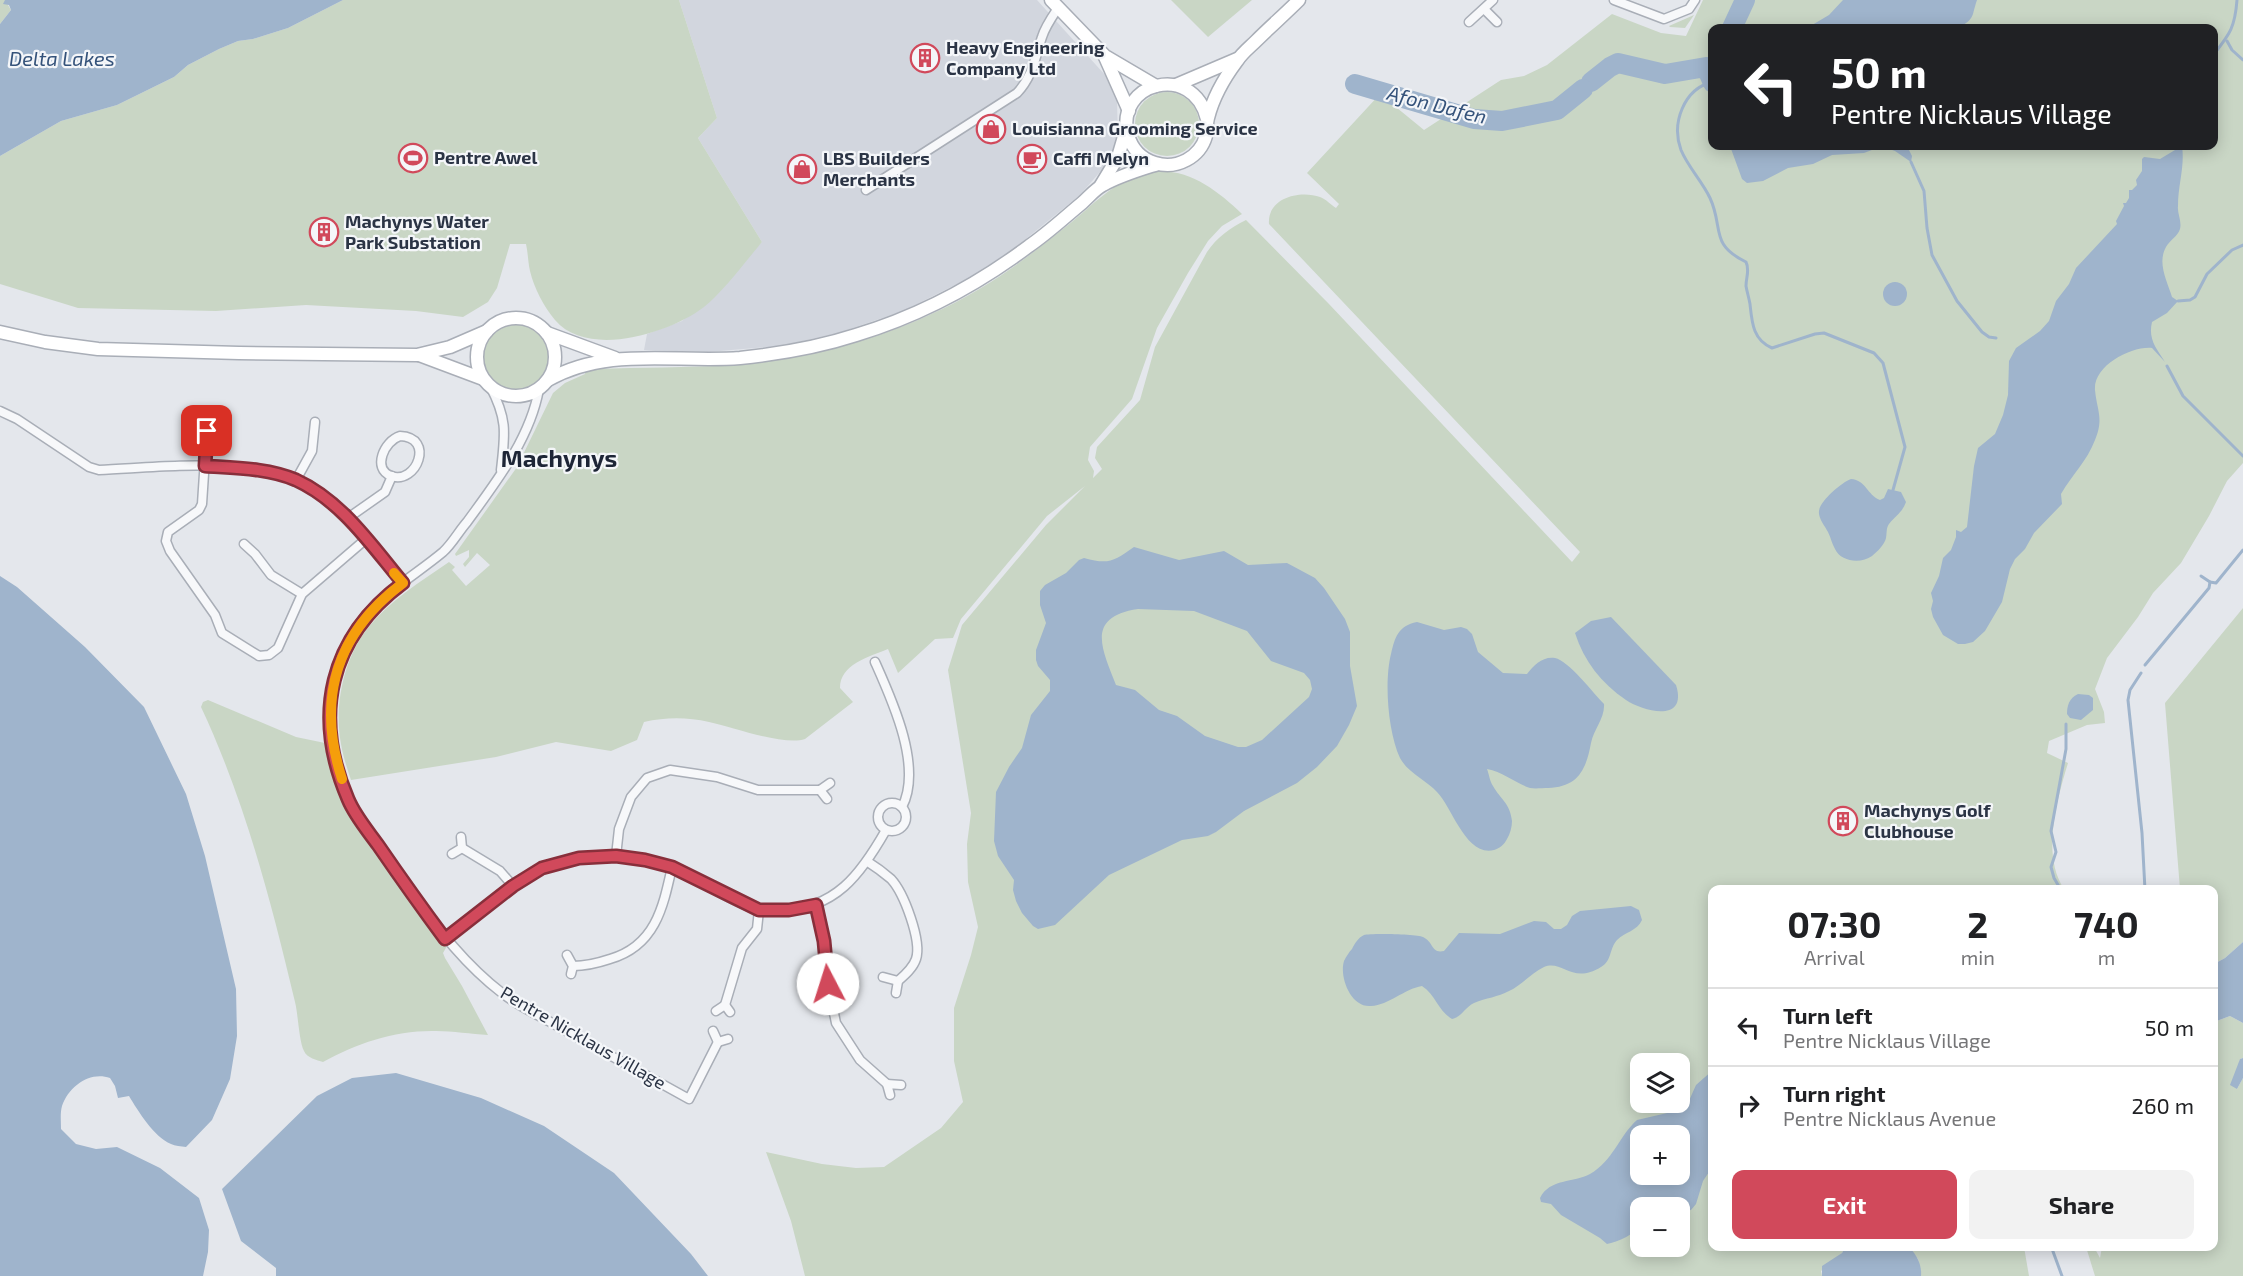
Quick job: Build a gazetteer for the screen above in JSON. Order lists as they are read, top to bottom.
{
  "streets": {
    "street": ["Pentre Nicklaus Village"]
  },
  "districts": ["Machynys"],
  "water": ["Delta Lakes", "Afon Dafen"],
  "places": {
    "building": ["Heavy Engineering Company Ltd", "Machynys Water Park Substation", "Machynys Golf Clubhouse"],
    "shop": ["Louisianna Grooming Service", "LBS Builders Merchants"],
    "sports": ["Pentre Awel"],
    "cafe": ["Caffi Melyn"]
  },
  "page": {
    "turn": ["50 m", "Pentre Nicklaus Village"],
    "eta": [
      "07:30",
      "Arrival",
      "2",
      "min",
      "740",
      "m"
    ],
    "list": [
      {
        "name": "Turn left",
        "note": "Pentre Nicklaus Village",
        "value": "50 m"
      },
      {
        "name": "Turn right",
        "note": "Pentre Nicklaus Avenue",
        "value": "260 m"
      }
    ],
    "map_buttons": ["+", "−"],
    "buttons": ["Exit", "Share"]
  }
}
